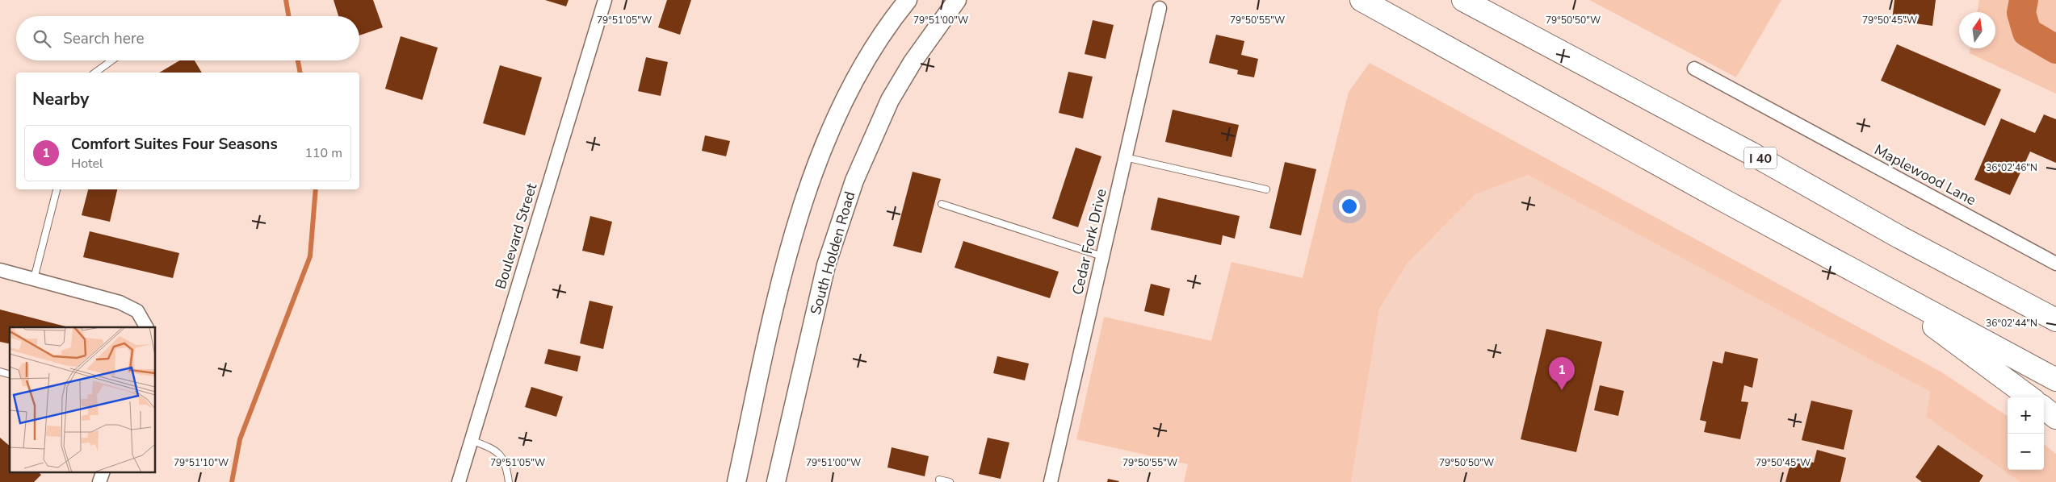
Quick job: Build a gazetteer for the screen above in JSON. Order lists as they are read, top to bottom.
{
  "streets": {
    "highway": ["I 40"],
    "main road": ["South Holden Road"],
    "street": ["Maplewood Lane", "Boulevard Street", "Cedar Fork Drive"]
  },
  "north": "top",
  "page": {
    "search": "Search here",
    "heading": "Nearby",
    "list": [
      {
        "mark": "1",
        "name": "Comfort Suites Four Seasons",
        "note": "Hotel",
        "value": "110 m"
      }
    ],
    "pins": "1",
    "map_buttons": ["+", "−"]
  },
  "coordinates": [
    "79°51'05\"W",
    "79°51'00\"W",
    "79°50'55\"W",
    "79°50'50\"W",
    "79°50'45\"W",
    "36°02'46\"N",
    "36°02'44\"N",
    "79°51'10\"W"
  ]
}
